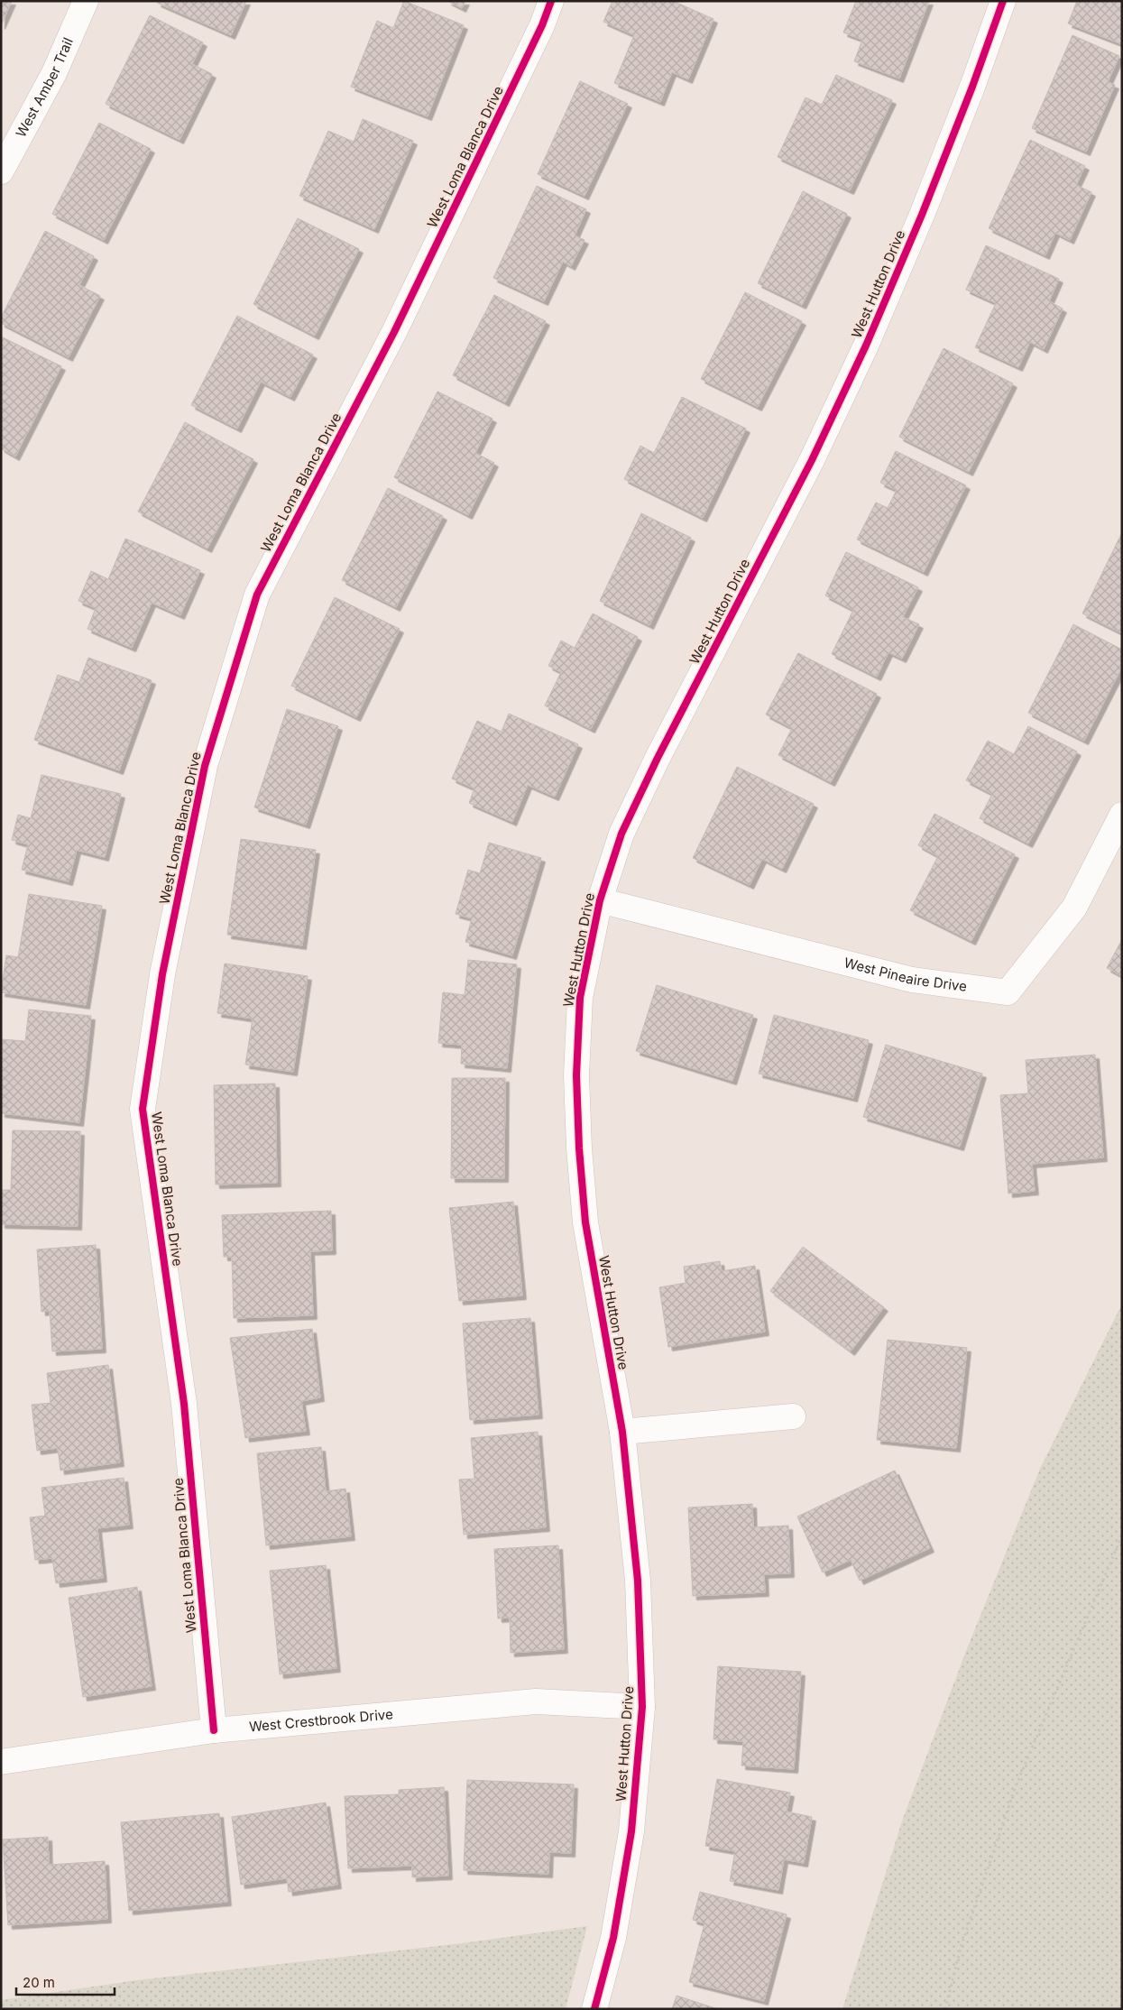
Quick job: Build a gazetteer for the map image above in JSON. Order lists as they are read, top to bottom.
{
  "streets": {
    "street": [
      "West Amber Trail",
      "West Loma Blanca Drive",
      "West Hutton Drive",
      "West Pineaire Drive",
      "West Crestbrook Drive"
    ]
  },
  "crossings": [
    ["West Loma Blanca Drive", "West Crestbrook Drive"],
    ["West Hutton Drive", "West Pineaire Drive"],
    ["West Hutton Drive", "West Crestbrook Drive"]
  ],
  "scale_bar": "20 m"
}
